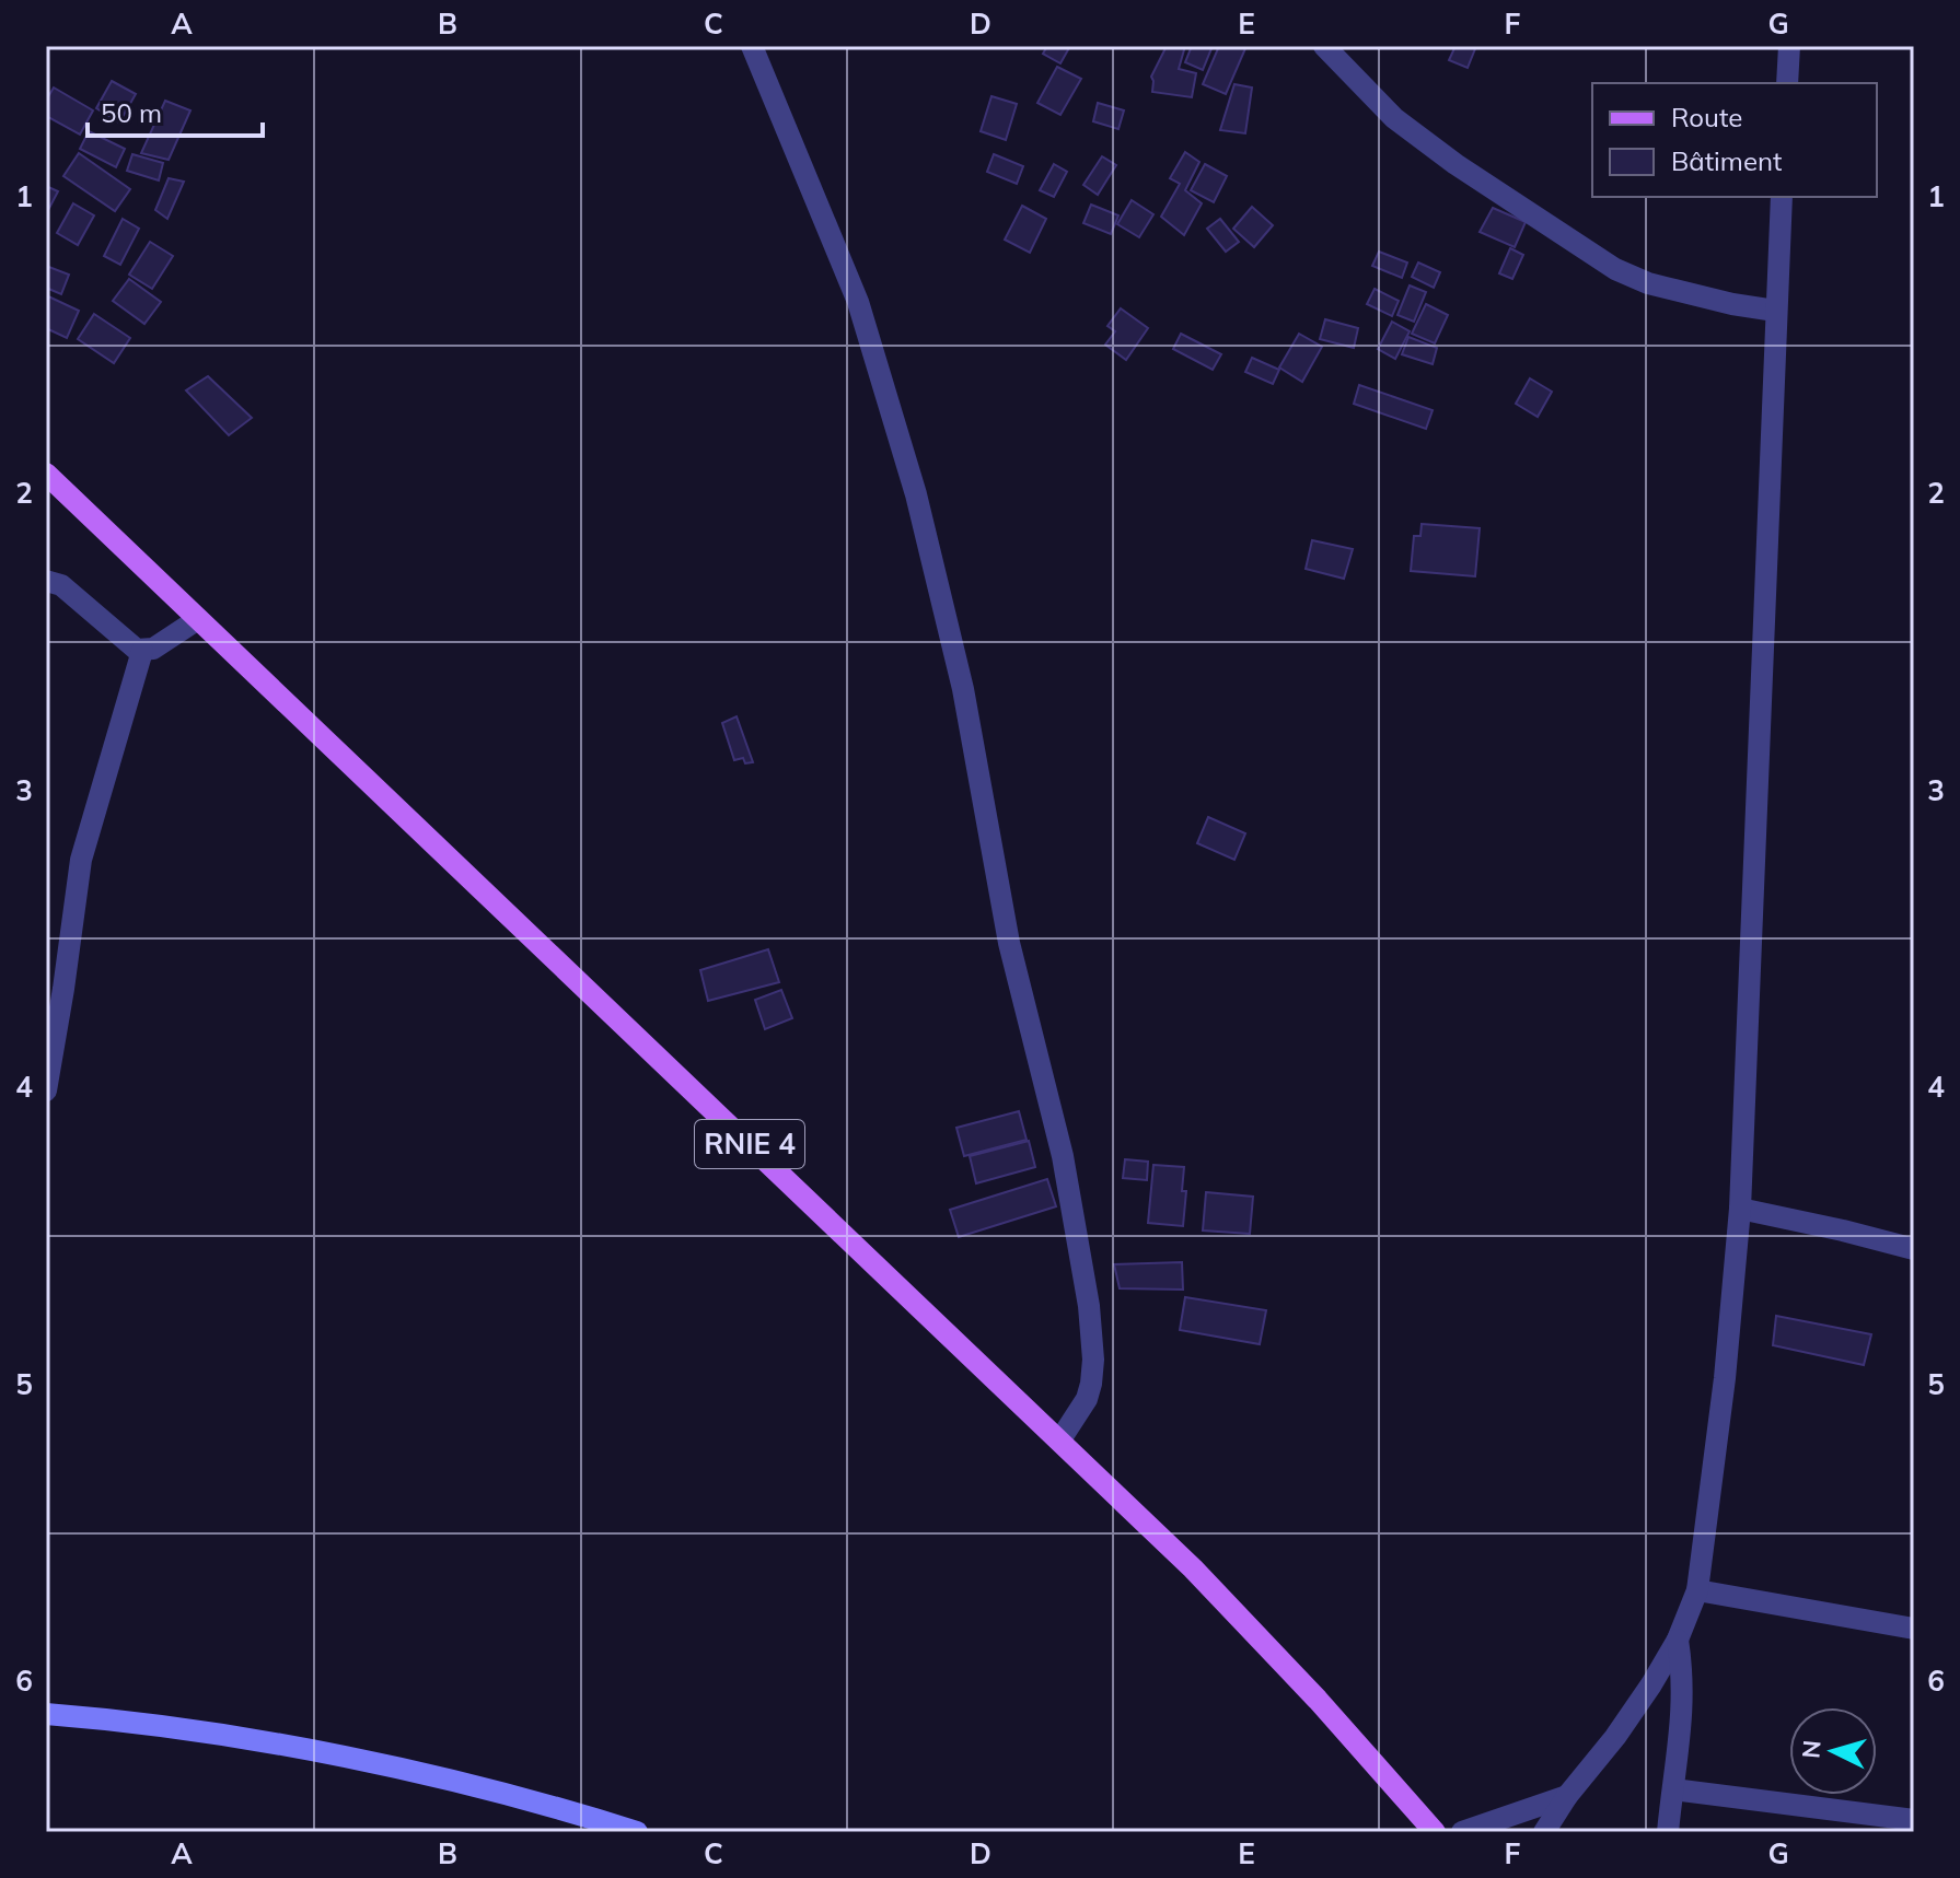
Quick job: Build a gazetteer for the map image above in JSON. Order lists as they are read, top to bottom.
{
  "streets": {
    "main road": ["RNIE 4"]
  },
  "legend": ["Route", "Bâtiment"],
  "scale_bar": "50 m",
  "north": "left",
  "grid": {
    "columns": [
      "A",
      "B",
      "C",
      "D",
      "E",
      "F",
      "G"
    ],
    "rows": [
      "1",
      "2",
      "3",
      "4",
      "5",
      "6"
    ]
  }
}
